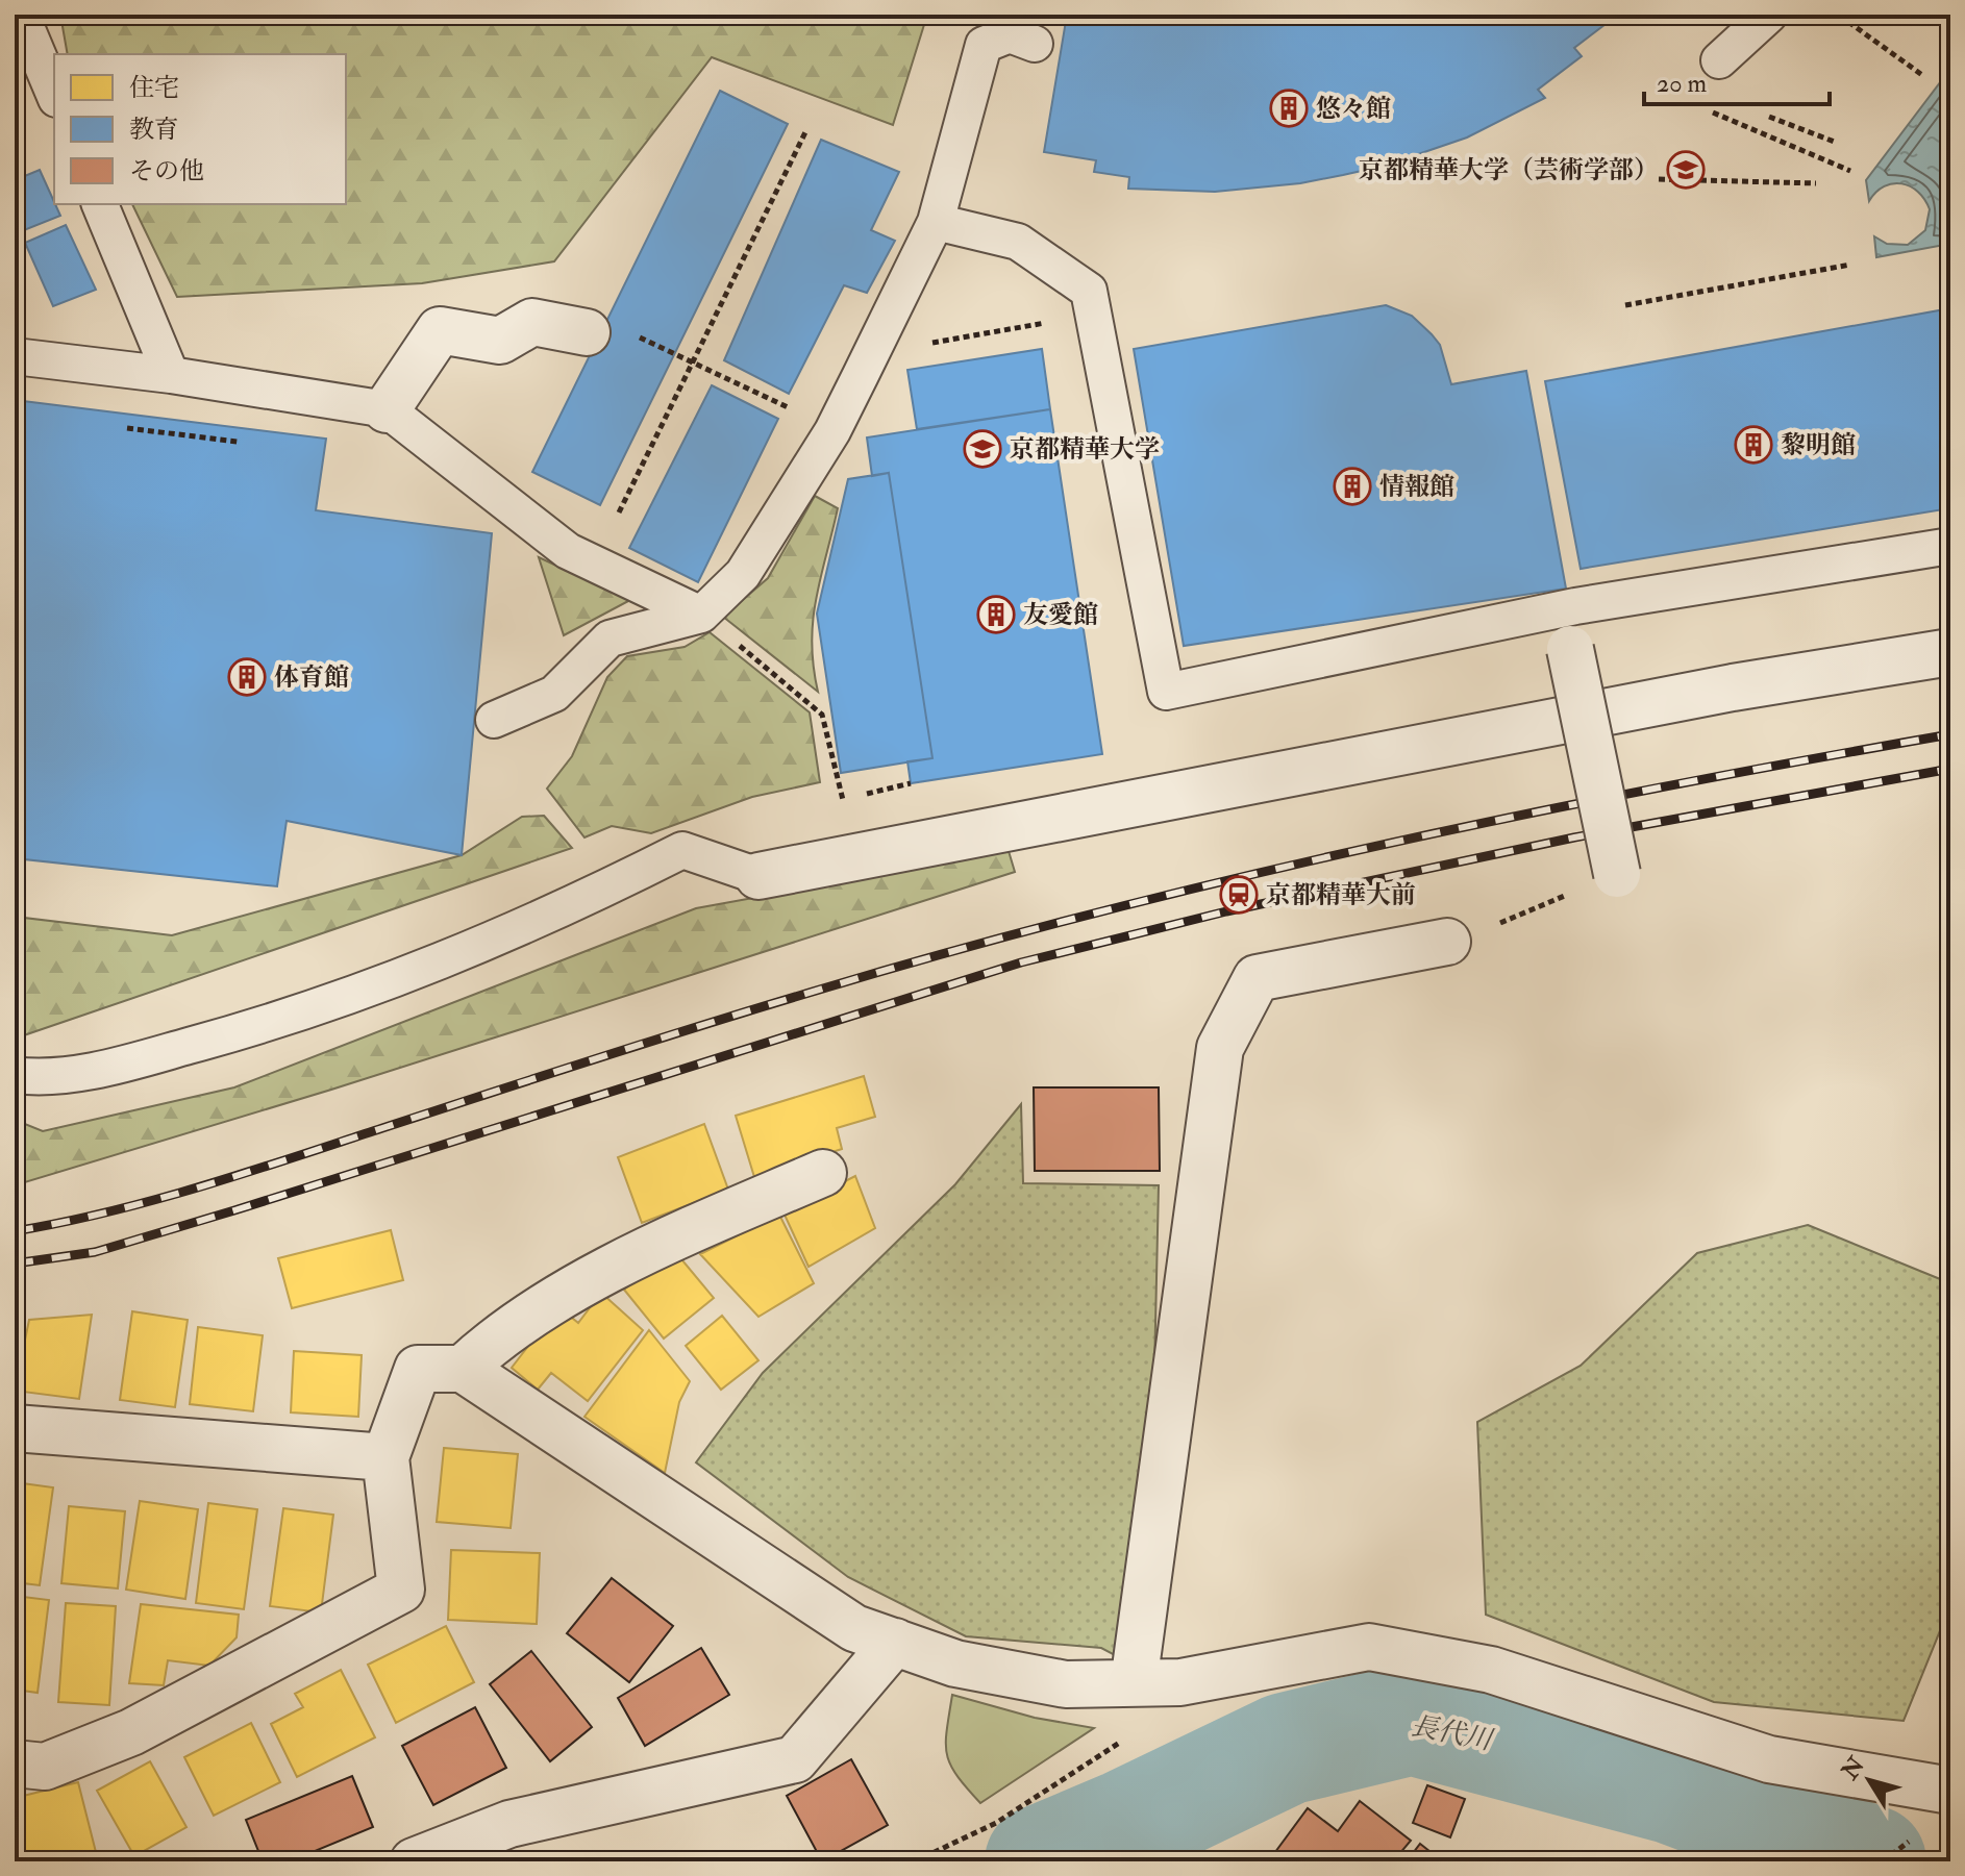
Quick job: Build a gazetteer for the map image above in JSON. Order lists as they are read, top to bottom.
{
  "water": ["長代川"],
  "places": {
    "building": [
      "悠々館",
      "黎明館",
      "情報館",
      "友愛館",
      "体育館"
    ],
    "school or university": ["京都精華大学（芸術学部）", "京都精華大学"],
    "station": ["京都精華大前"]
  },
  "legend": ["住宅", "教育", "その他"],
  "scale_bar": "20 m",
  "north": "top left"
}
